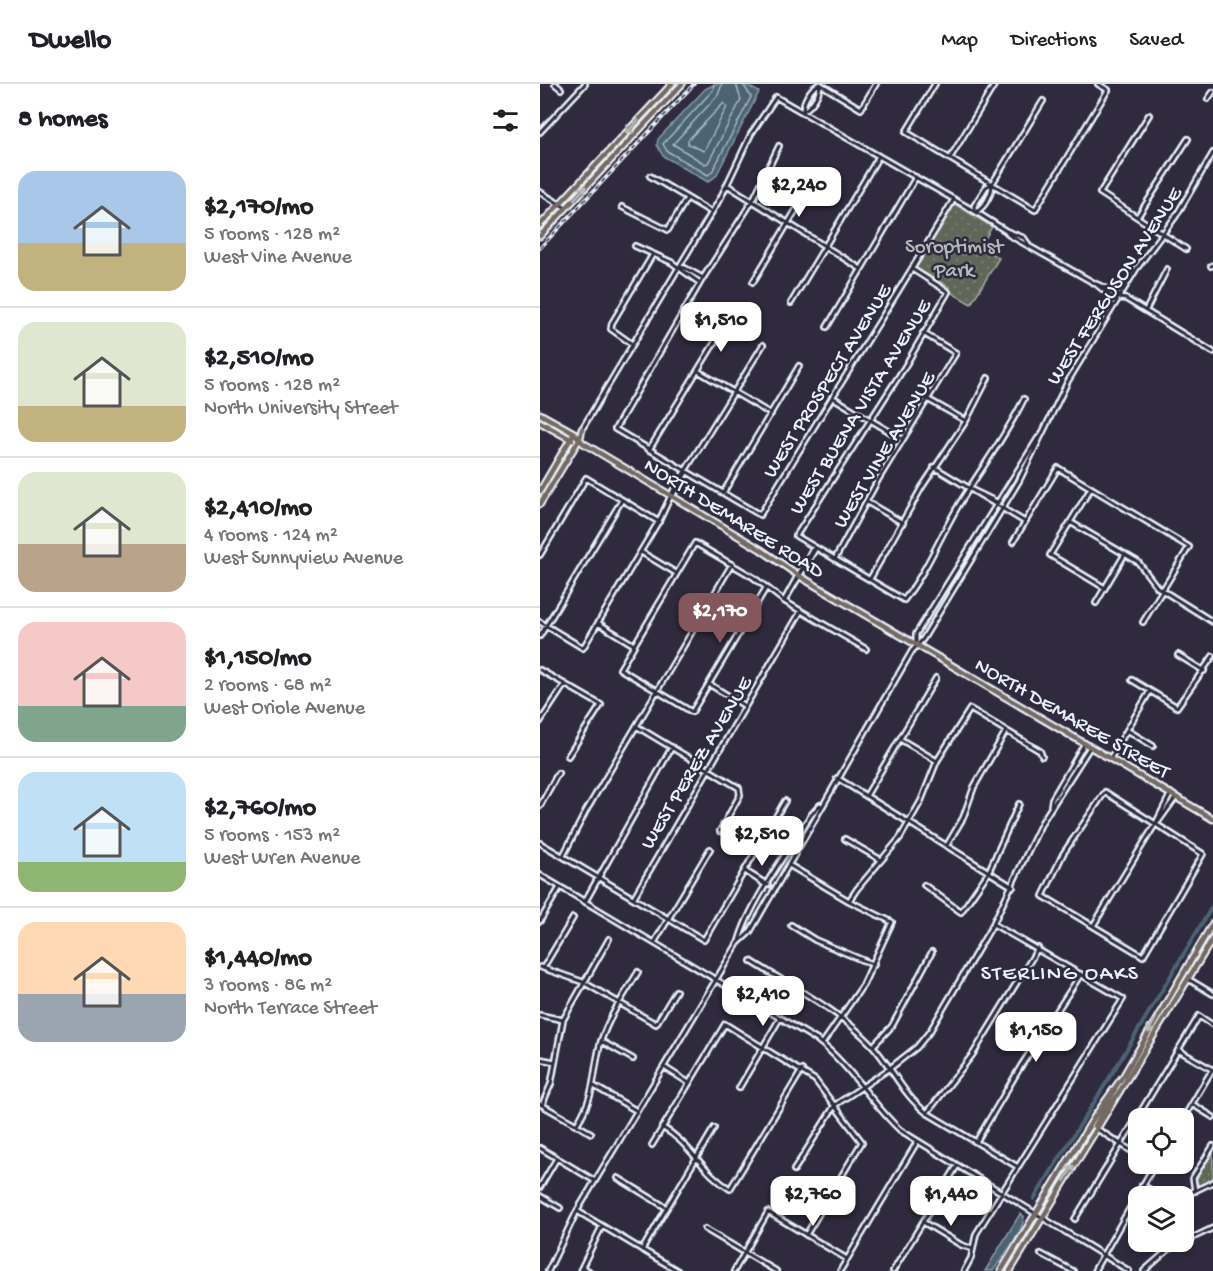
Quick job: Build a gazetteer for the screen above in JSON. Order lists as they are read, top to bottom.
{
  "streets": {
    "main road": ["NORTH DEMAREE ROAD", "NORTH DEMAREE STREET"],
    "street": [
      "WEST FERGUSON AVENUE",
      "WEST PROSPECT AVENUE",
      "WEST BUENA VISTA AVENUE",
      "WEST VINE AVENUE",
      "WEST PEREZ AVENUE"
    ]
  },
  "crossings": [
    ["WEST FERGUSON AVENUE", "NORTH DEMAREE ROAD"],
    ["WEST FERGUSON AVENUE", "NORTH DEMAREE STREET"],
    ["WEST PROSPECT AVENUE", "WEST BUENA VISTA AVENUE"],
    ["WEST BUENA VISTA AVENUE", "WEST VINE AVENUE"],
    ["NORTH DEMAREE ROAD", "NORTH DEMAREE STREET"]
  ],
  "districts": ["STERLING OAKS"],
  "parks": ["Soroptimist Park"],
  "page": {
    "header": "Dwello",
    "nav": ["Map", "Directions", "Saved"],
    "heading": "8 homes",
    "list": [
      {
        "name": "$2,170/mo",
        "note": "5 rooms · 128 m² · West Vine Avenue"
      },
      {
        "name": "$2,510/mo",
        "note": "5 rooms · 128 m² · North University Street"
      },
      {
        "name": "$2,410/mo",
        "note": "4 rooms · 124 m² · West Sunnyview Avenue"
      },
      {
        "name": "$1,150/mo",
        "note": "2 rooms · 68 m² · West Oriole Avenue"
      },
      {
        "name": "$2,760/mo",
        "note": "5 rooms · 153 m² · West Wren Avenue"
      },
      {
        "name": "$1,440/mo",
        "note": "3 rooms · 86 m² · North Terrace Street"
      }
    ],
    "price": [
      "$2,240",
      "$1,510",
      "$2,170",
      "$2,510",
      "$2,410",
      "$1,150",
      "$2,760",
      "$1,440"
    ]
  }
}
